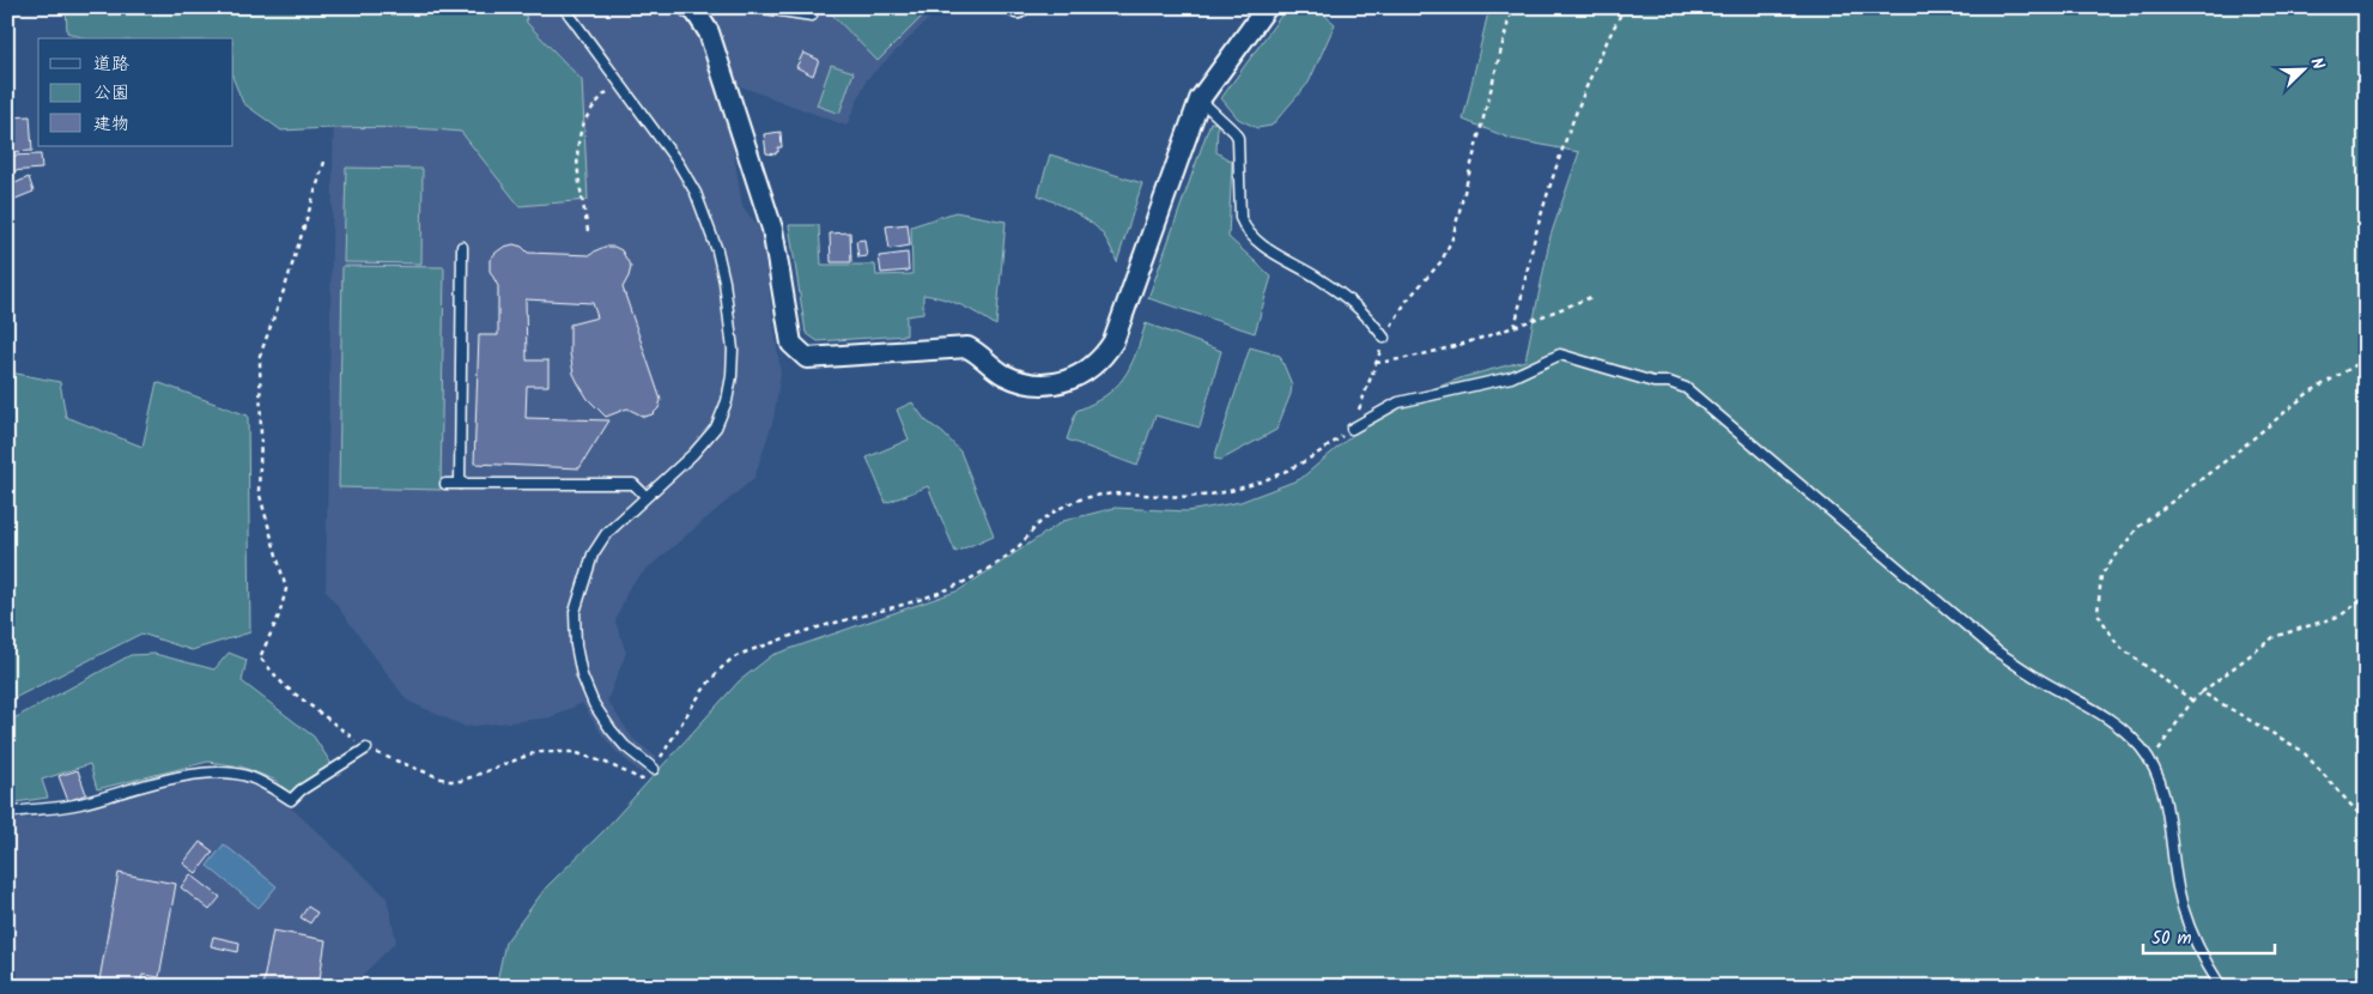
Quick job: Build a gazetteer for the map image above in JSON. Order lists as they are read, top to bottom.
{
  "legend": ["道路", "公園", "建物"],
  "scale_bar": "50 m",
  "north": "top right"
}
